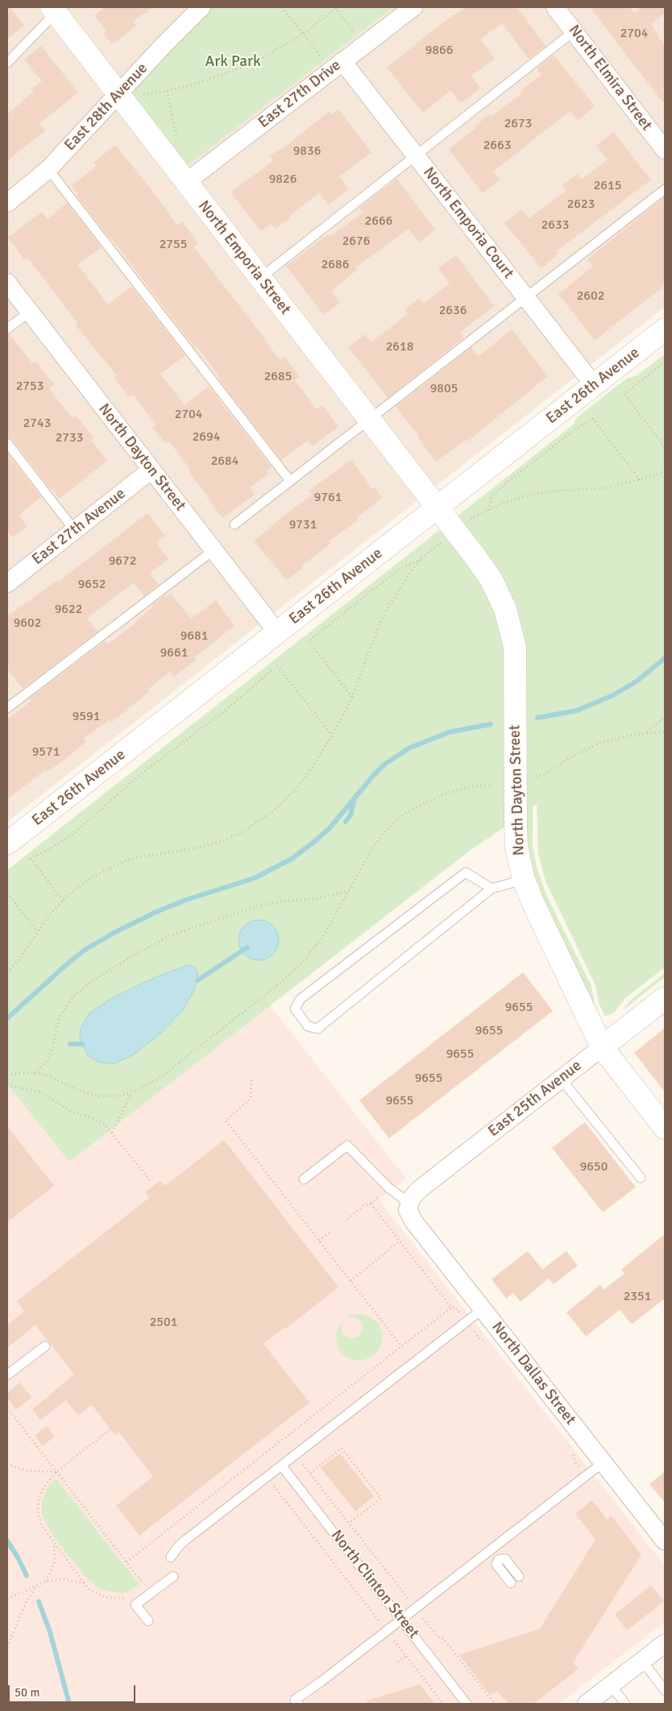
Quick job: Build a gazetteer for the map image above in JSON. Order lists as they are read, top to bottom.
{
  "streets": {
    "street": [
      "North Elmira Street",
      "East 27th Drive",
      "East 28th Avenue",
      "North Emporia Court",
      "North Emporia Street",
      "East 26th Avenue",
      "North Dayton Street",
      "East 27th Avenue",
      "East 25th Avenue",
      "North Dallas Street"
    ],
    "lane": ["North Clinton Street"]
  },
  "crossings": [
    ["East 27th Drive", "North Emporia Court"],
    ["East 27th Drive", "North Emporia Street"],
    ["East 28th Avenue", "North Emporia Street"],
    ["North Emporia Court", "East 26th Avenue"],
    ["North Emporia Street", "East 26th Avenue"],
    ["North Emporia Street", "North Dayton Street"],
    ["East 26th Avenue", "North Dayton Street"],
    ["North Dayton Street", "East 27th Avenue"],
    ["North Dayton Street", "East 25th Avenue"],
    ["East 25th Avenue", "North Dallas Street"]
  ],
  "parks": ["Ark Park"],
  "house_numbers": [
    "2704",
    "9866",
    "2673",
    "2663",
    "9836",
    "9826",
    "2615",
    "2623",
    "2666",
    "2633",
    "2676",
    "2755",
    "2686",
    "2602",
    "2636",
    "2618",
    "2685",
    "2753",
    "9805",
    "2704",
    "2743",
    "2694",
    "2733",
    "2684",
    "9761",
    "9731",
    "9672",
    "9652",
    "9622",
    "9602",
    "9681",
    "9661",
    "9591",
    "9571",
    "9655",
    "9655",
    "9655",
    "9655",
    "9655",
    "9650",
    "2351",
    "2501"
  ],
  "scale_bar": "50 m"
}
